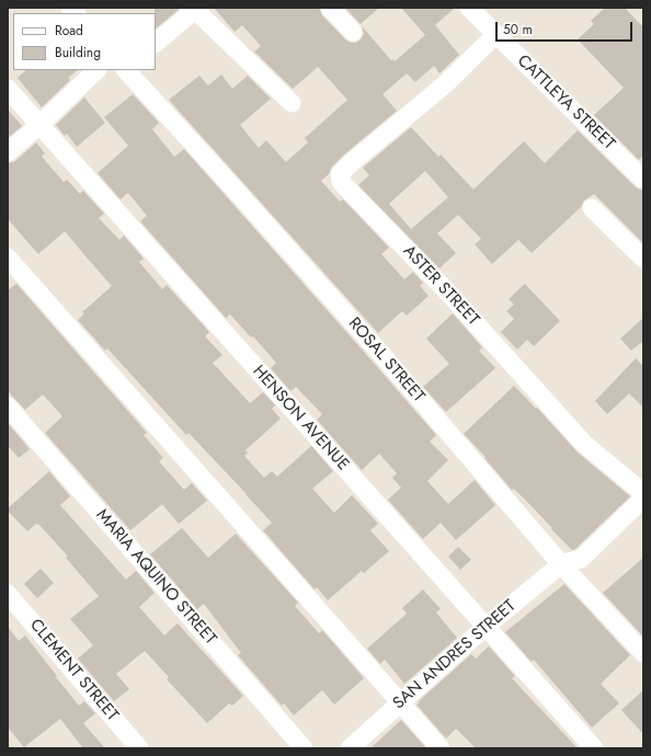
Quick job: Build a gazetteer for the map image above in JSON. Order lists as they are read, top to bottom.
{
  "streets": {
    "street": [
      "CATTLEYA STREET",
      "ASTER STREET",
      "ROSAL STREET",
      "HENSON AVENUE",
      "MARIA AQUINO STREET",
      "SAN ANDRES STREET",
      "CLEMENT STREET"
    ]
  },
  "crossings": [
    ["CATTLEYA STREET", "ASTER STREET"],
    ["ROSAL STREET", "SAN ANDRES STREET"],
    ["HENSON AVENUE", "SAN ANDRES STREET"]
  ],
  "legend": ["Road", "Building"],
  "scale_bar": "50 m"
}
